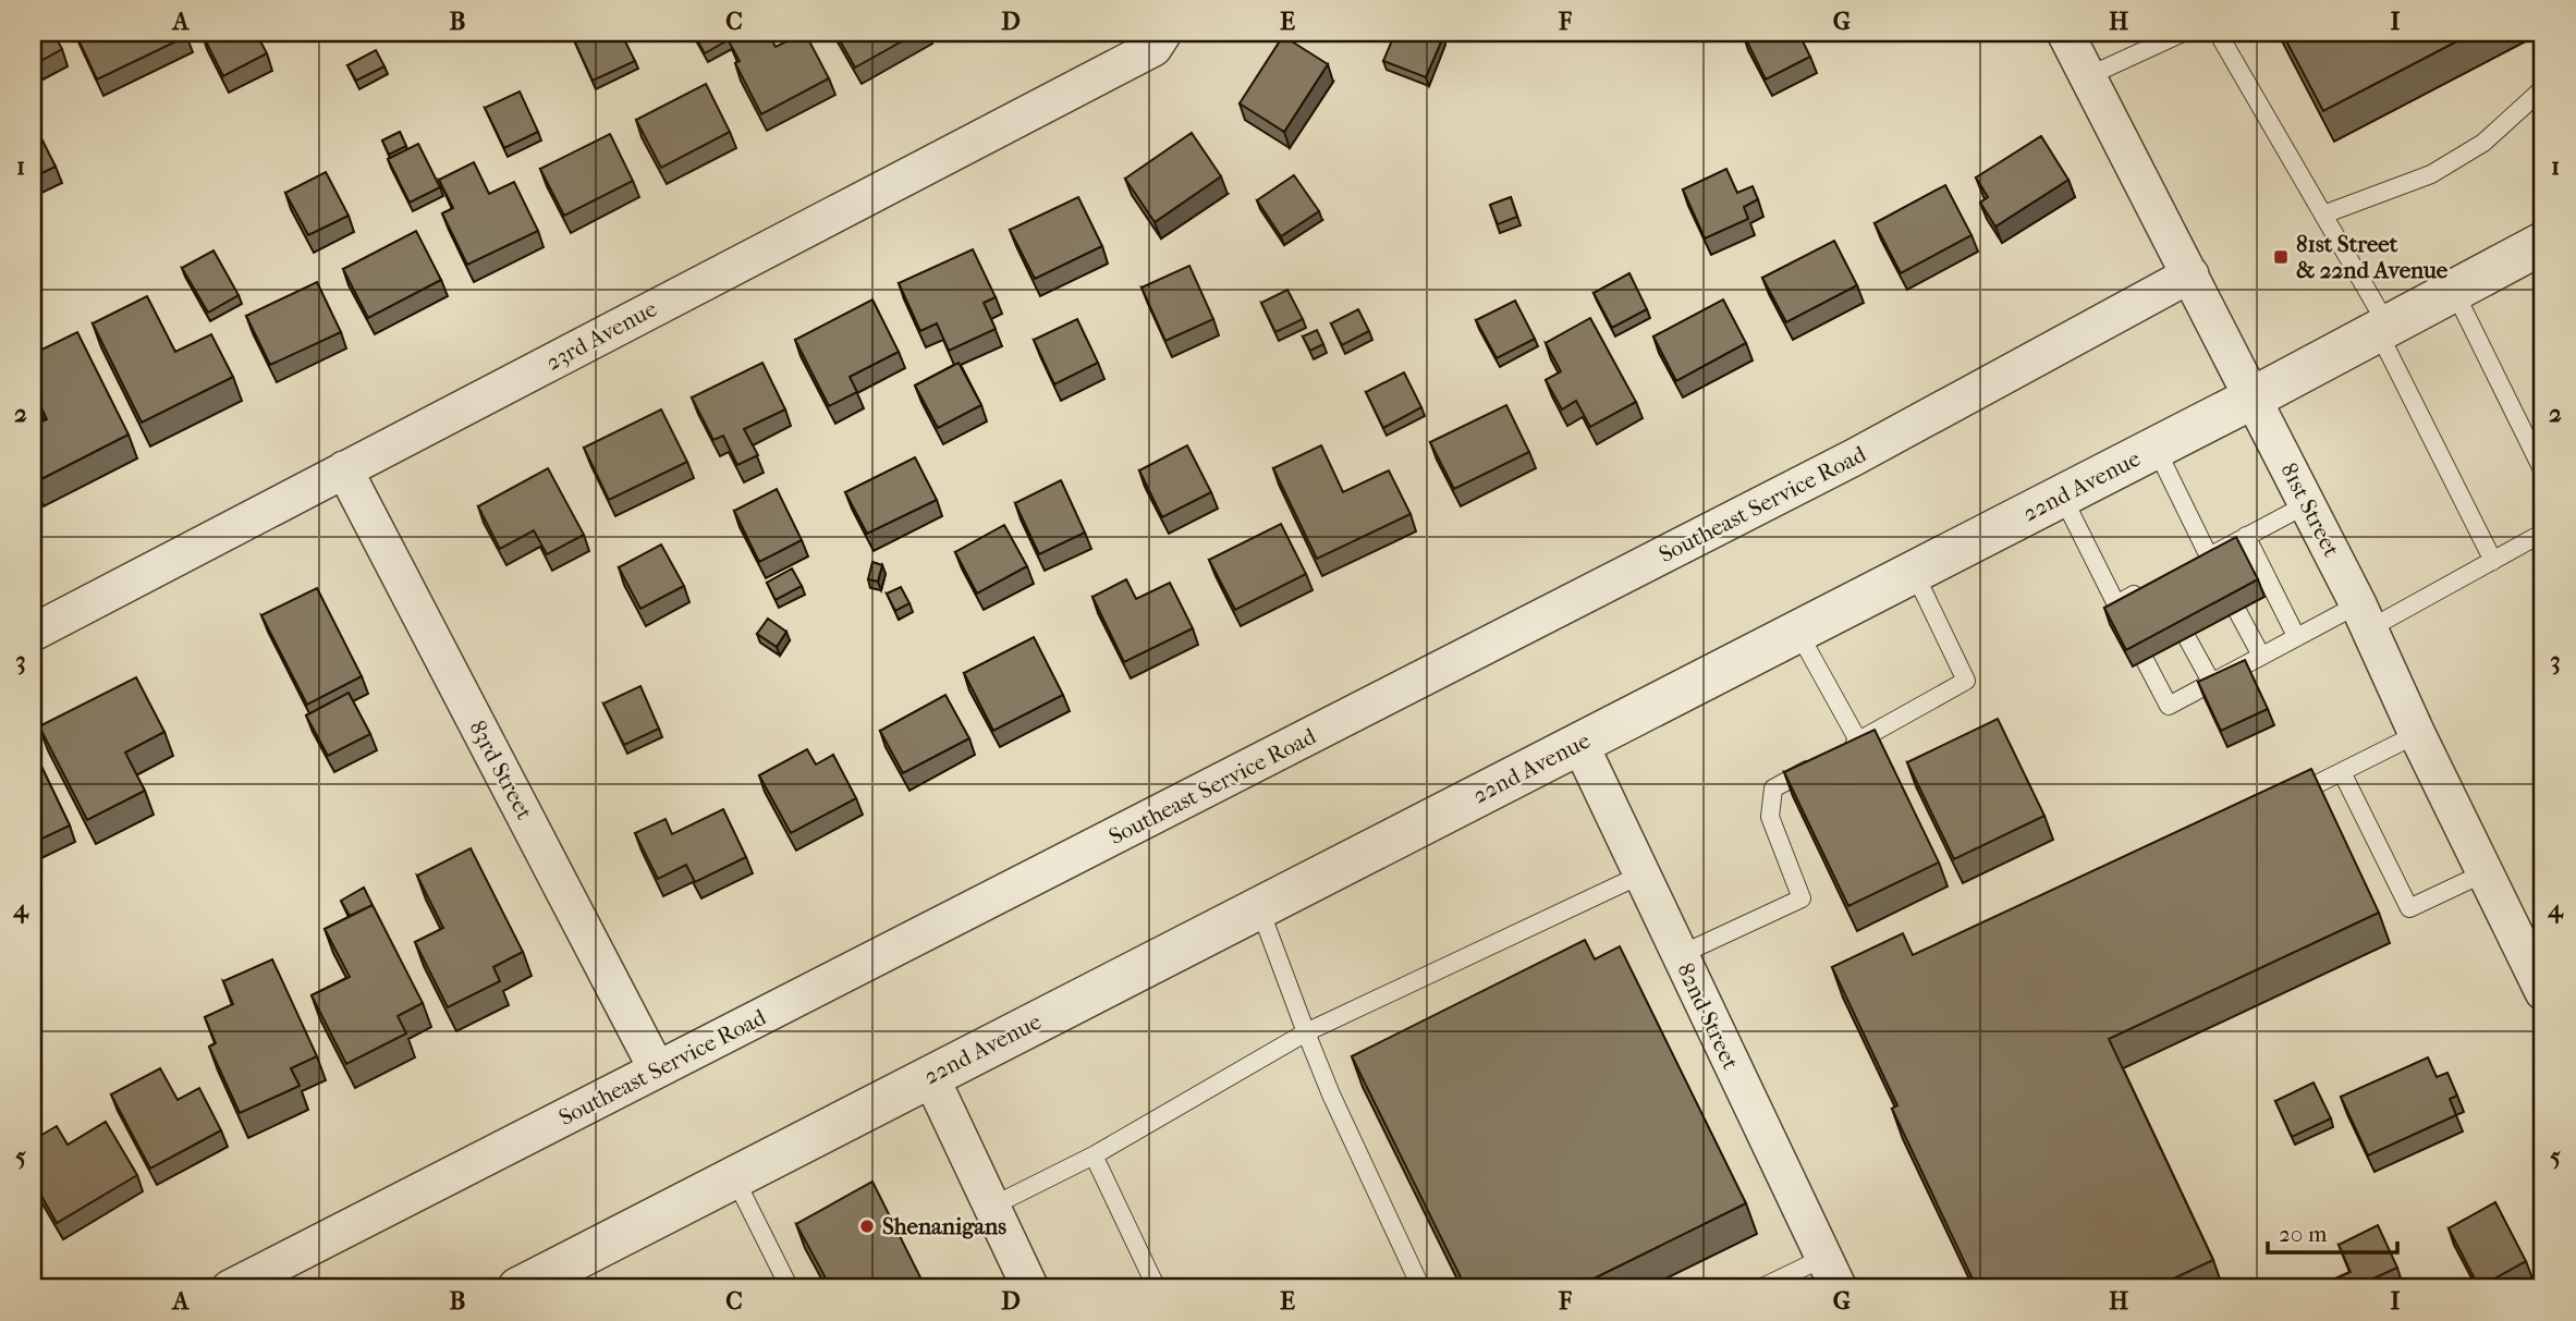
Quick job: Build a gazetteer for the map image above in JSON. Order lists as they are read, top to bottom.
{
  "streets": {
    "street": [
      "23rd Avenue",
      "22nd Avenue",
      "Southeast Service Road",
      "81st Street",
      "83rd Street",
      "82nd Street"
    ]
  },
  "crossings": [
    ["23rd Avenue", "83rd Street"],
    ["22nd Avenue", "81st Street"],
    ["22nd Avenue", "82nd Street"],
    ["Southeast Service Road", "81st Street"],
    ["Southeast Service Road", "83rd Street"]
  ],
  "places": {
    "transit": ["81st Street & 22nd Avenue"],
    "other": ["Shenanigans"]
  },
  "scale_bar": "20 m",
  "grid": {
    "columns": [
      "A",
      "B",
      "C",
      "D",
      "E",
      "F",
      "G",
      "H",
      "I"
    ],
    "rows": [
      "1",
      "2",
      "3",
      "4",
      "5"
    ]
  }
}
